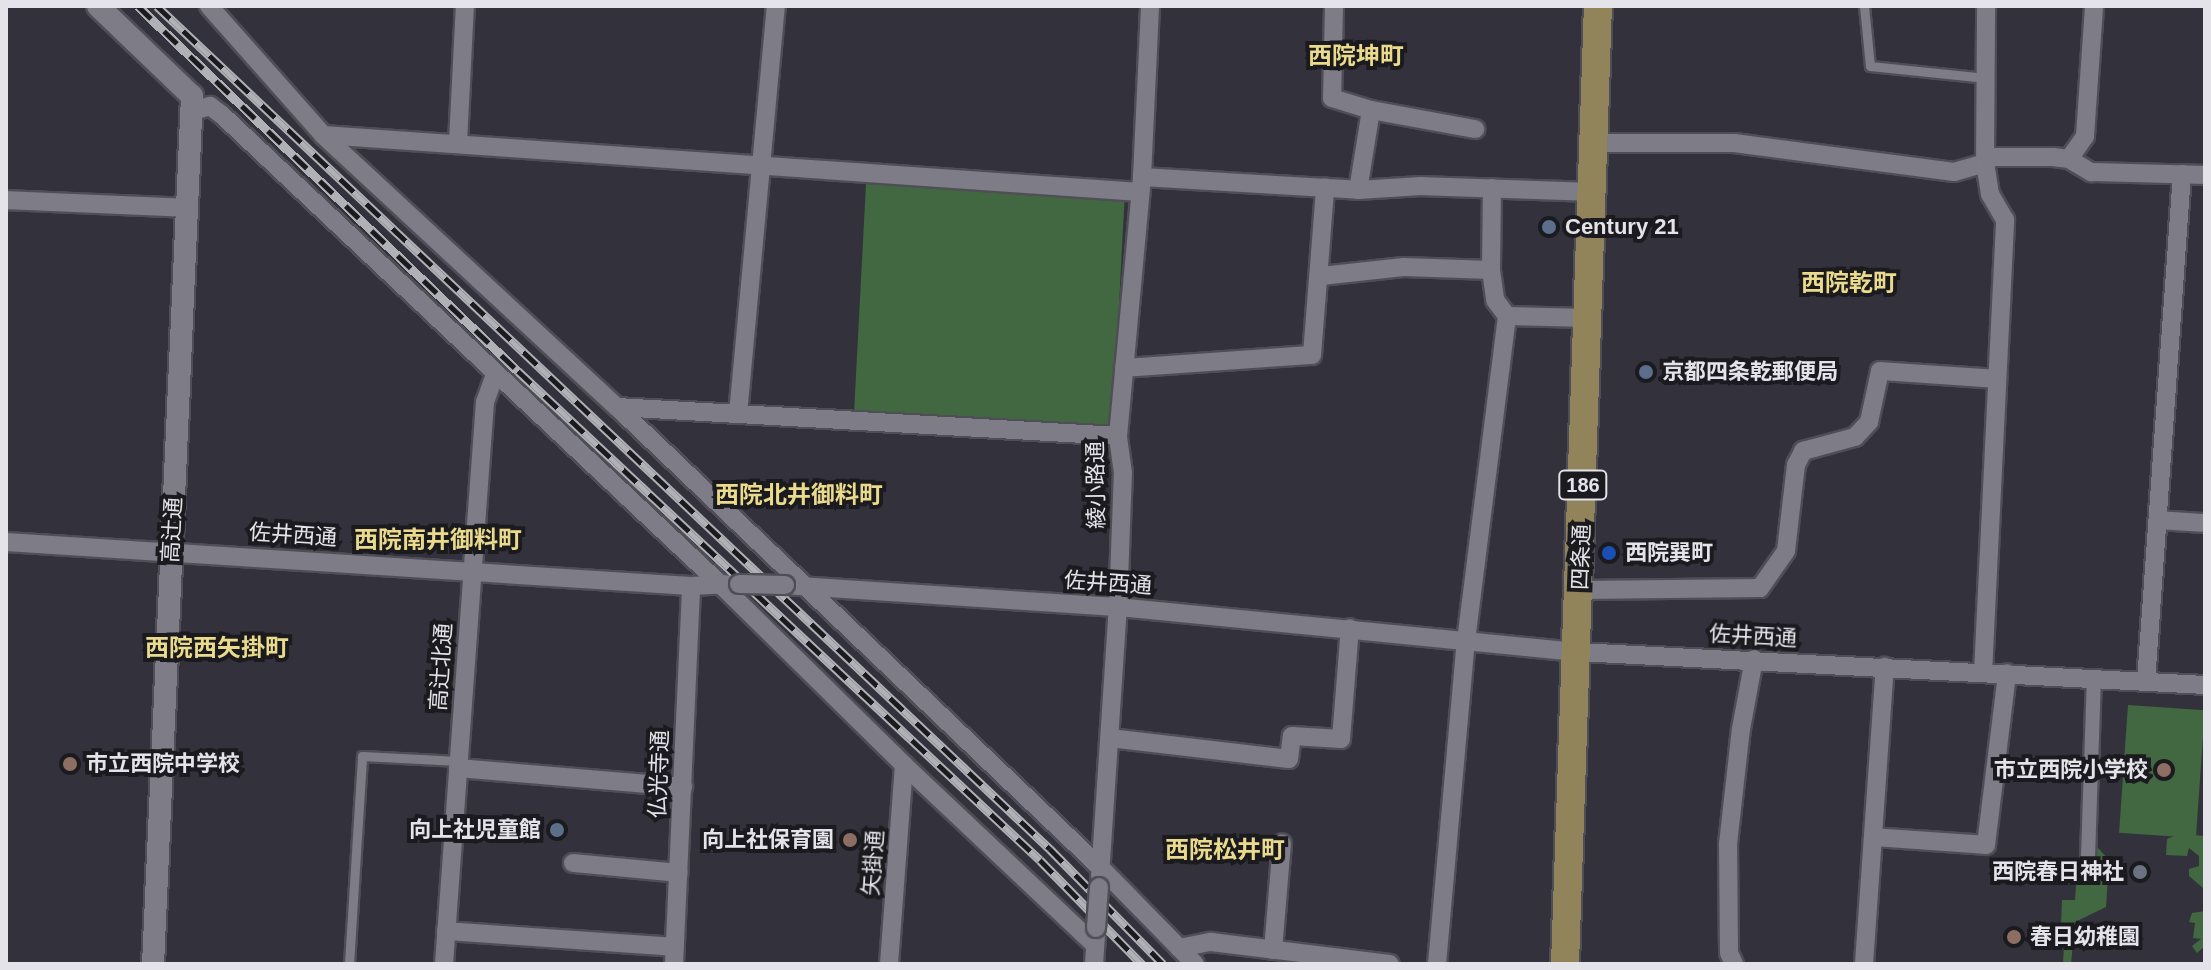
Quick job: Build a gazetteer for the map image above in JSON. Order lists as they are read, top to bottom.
{
  "streets": {
    "main road": ["186", "四条通"],
    "street": [
      "綾小路通",
      "高辻通",
      "佐井西通",
      "高辻北通",
      "仏光寺通",
      "矢掛通"
    ]
  },
  "crossings": [
    ["綾小路通", "佐井西通"],
    ["高辻通", "佐井西通"],
    ["佐井西通", "四条通"],
    ["佐井西通", "高辻北通"],
    ["佐井西通", "仏光寺通"]
  ],
  "districts": [
    "西院坤町",
    "西院乾町",
    "西院北井御料町",
    "西院南井御料町",
    "西院西矢掛町",
    "西院松井町"
  ],
  "places": [
    "Century 21",
    "京都四条乾郵便局",
    "西院巽町",
    "市立西院中学校",
    "市立西院小学校",
    "向上社児童館",
    "向上社保育園",
    "西院春日神社",
    "春日幼稚園"
  ]
}
